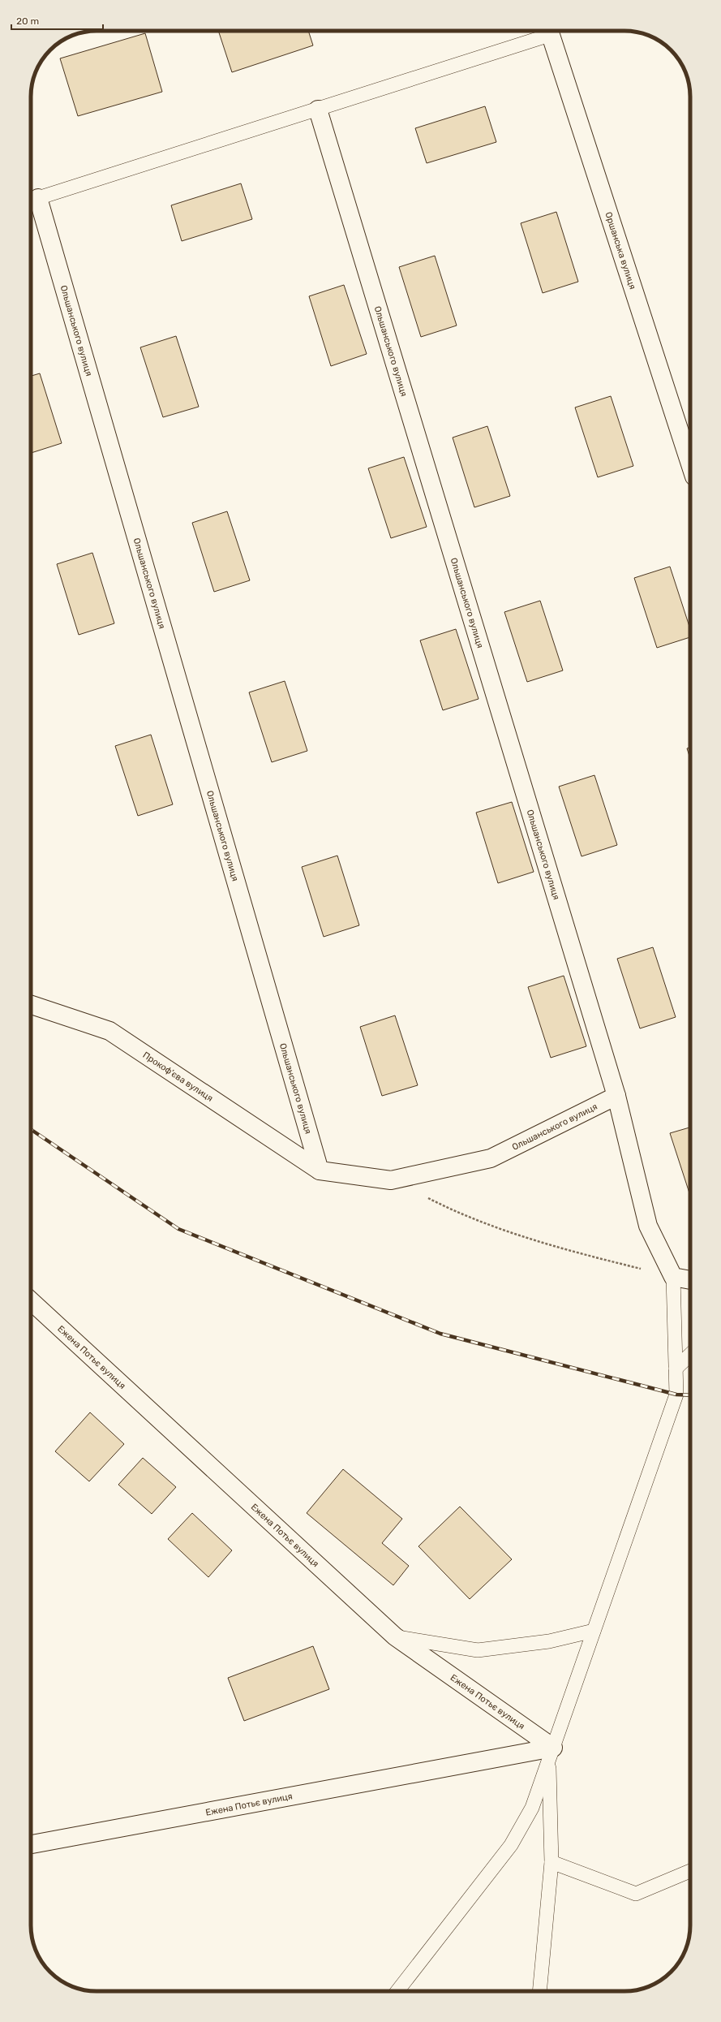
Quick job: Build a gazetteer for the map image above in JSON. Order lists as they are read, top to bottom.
{
  "streets": {
    "street": [
      "Оршанська вулиця",
      "Ольшанського вулиця",
      "Прокоф’єва вулиця",
      "Ежена Потьє вулиця"
    ]
  },
  "crossings": [
    ["Ольшанського вулиця", "Прокоф’єва вулиця"]
  ],
  "scale_bar": "20 m"
}
